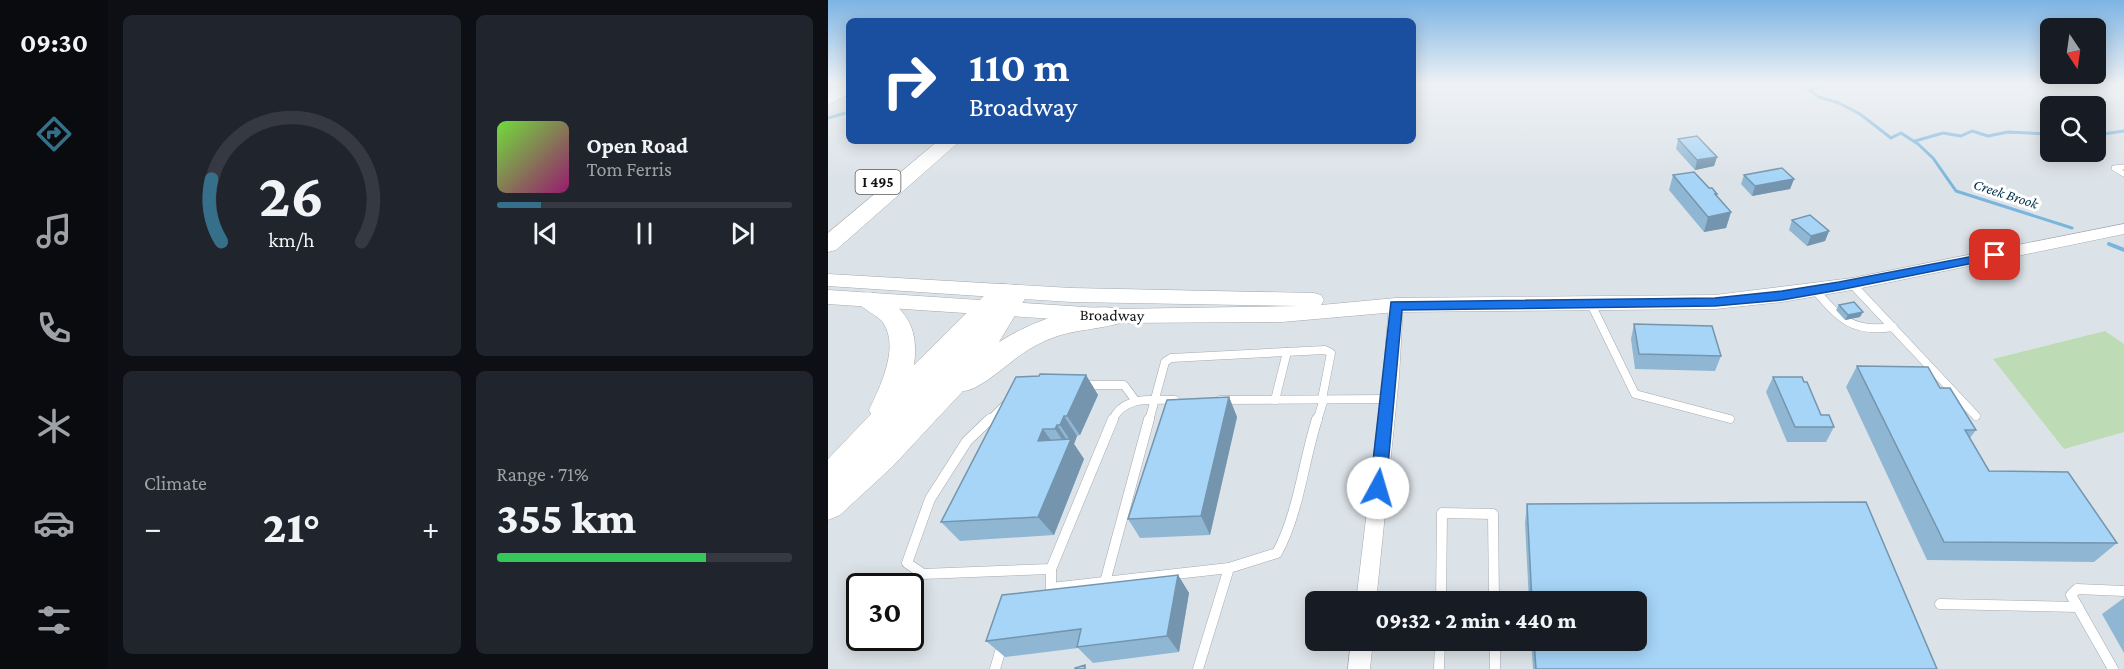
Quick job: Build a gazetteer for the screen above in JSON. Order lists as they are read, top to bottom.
{
  "streets": {
    "highway": ["I 495"],
    "main road": ["Broadway"]
  },
  "water": ["Creek Brook"],
  "north": "bottom",
  "page": {
    "tabs": "09:30",
    "turn": ["110 m", "Broadway"],
    "song": ["Open Road", "Tom Ferris"],
    "tile": [
      "Climate",
      ["Range · 71%", "355 km"]
    ],
    "heat": ["−", "21°", "+"],
    "limit": "30",
    "trip": "09:32 · 2 min · 440 m",
    "gauge": ["26", "km/h"]
  }
}
